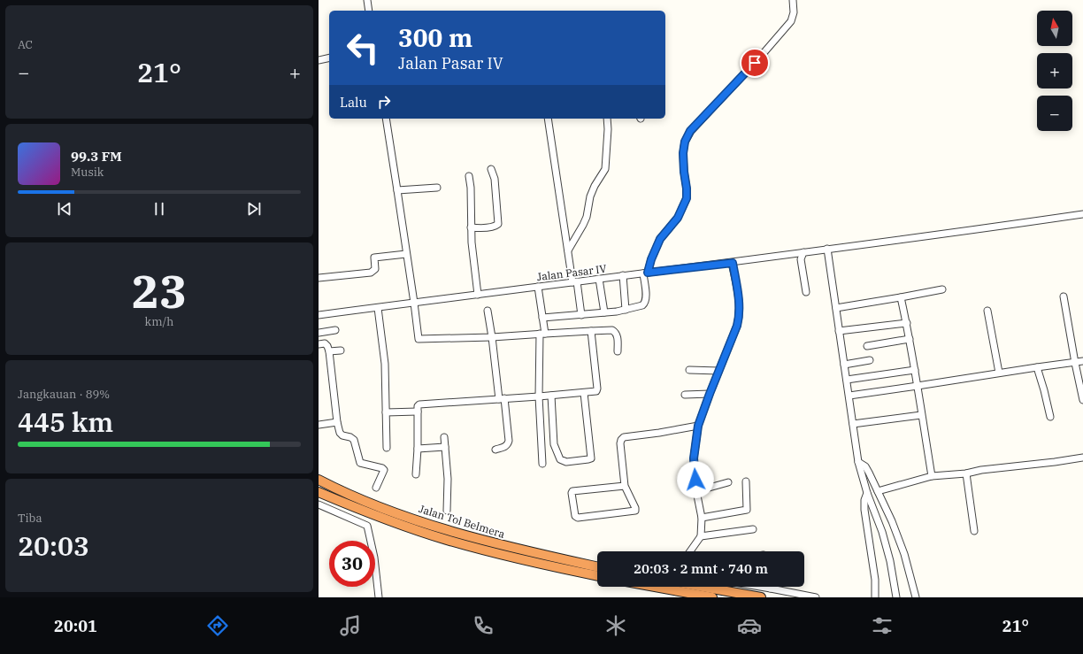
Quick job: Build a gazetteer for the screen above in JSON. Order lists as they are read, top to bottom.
{
  "streets": {
    "highway": ["Jalan Tol Belmera"],
    "street": ["Jalan Pasar IV"]
  },
  "north": "top",
  "page": {
    "tile": [
      "AC",
      ["23", "km/h"],
      ["Jangkauan · 89%", "445 km"],
      ["Tiba", "20:03"]
    ],
    "map_buttons": ["+", "−"],
    "turn": ["300 m", "Jalan Pasar IV"],
    "heat": ["−", "21°", "+"],
    "then": "Lalu",
    "song": ["99.3 FM", "Musik"],
    "limit": "30",
    "trip": "20:03 · 2 mnt · 740 m",
    "tabs": ["20:01", "21°"]
  }
}
